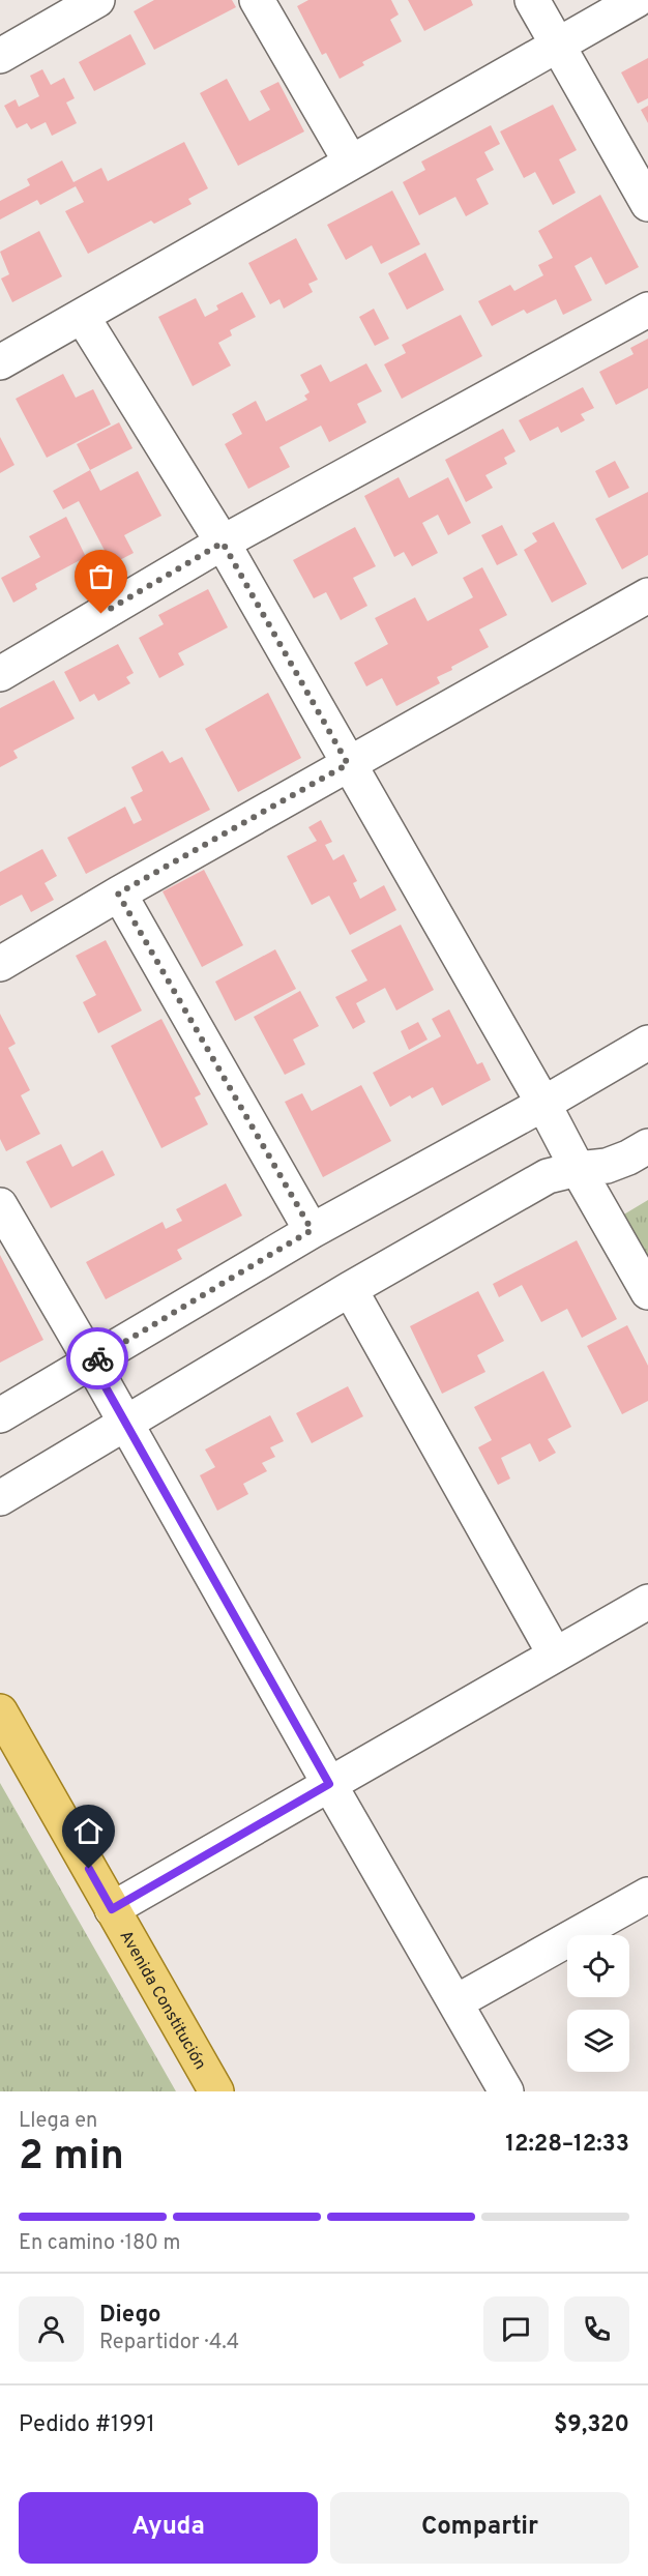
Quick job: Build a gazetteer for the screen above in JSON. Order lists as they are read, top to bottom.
{
  "streets": {
    "main road": ["Avenida Constitución"]
  },
  "page": {
    "heading": ["2 min", "Llega en", "12:28–12:33"],
    "panel": [
      "Diego",
      "Repartidor · 4.4",
      "Pedido #1991",
      "$9,320"
    ],
    "bar": "En camino · 180 m",
    "buttons": ["Ayuda", "Compartir"]
  }
}
